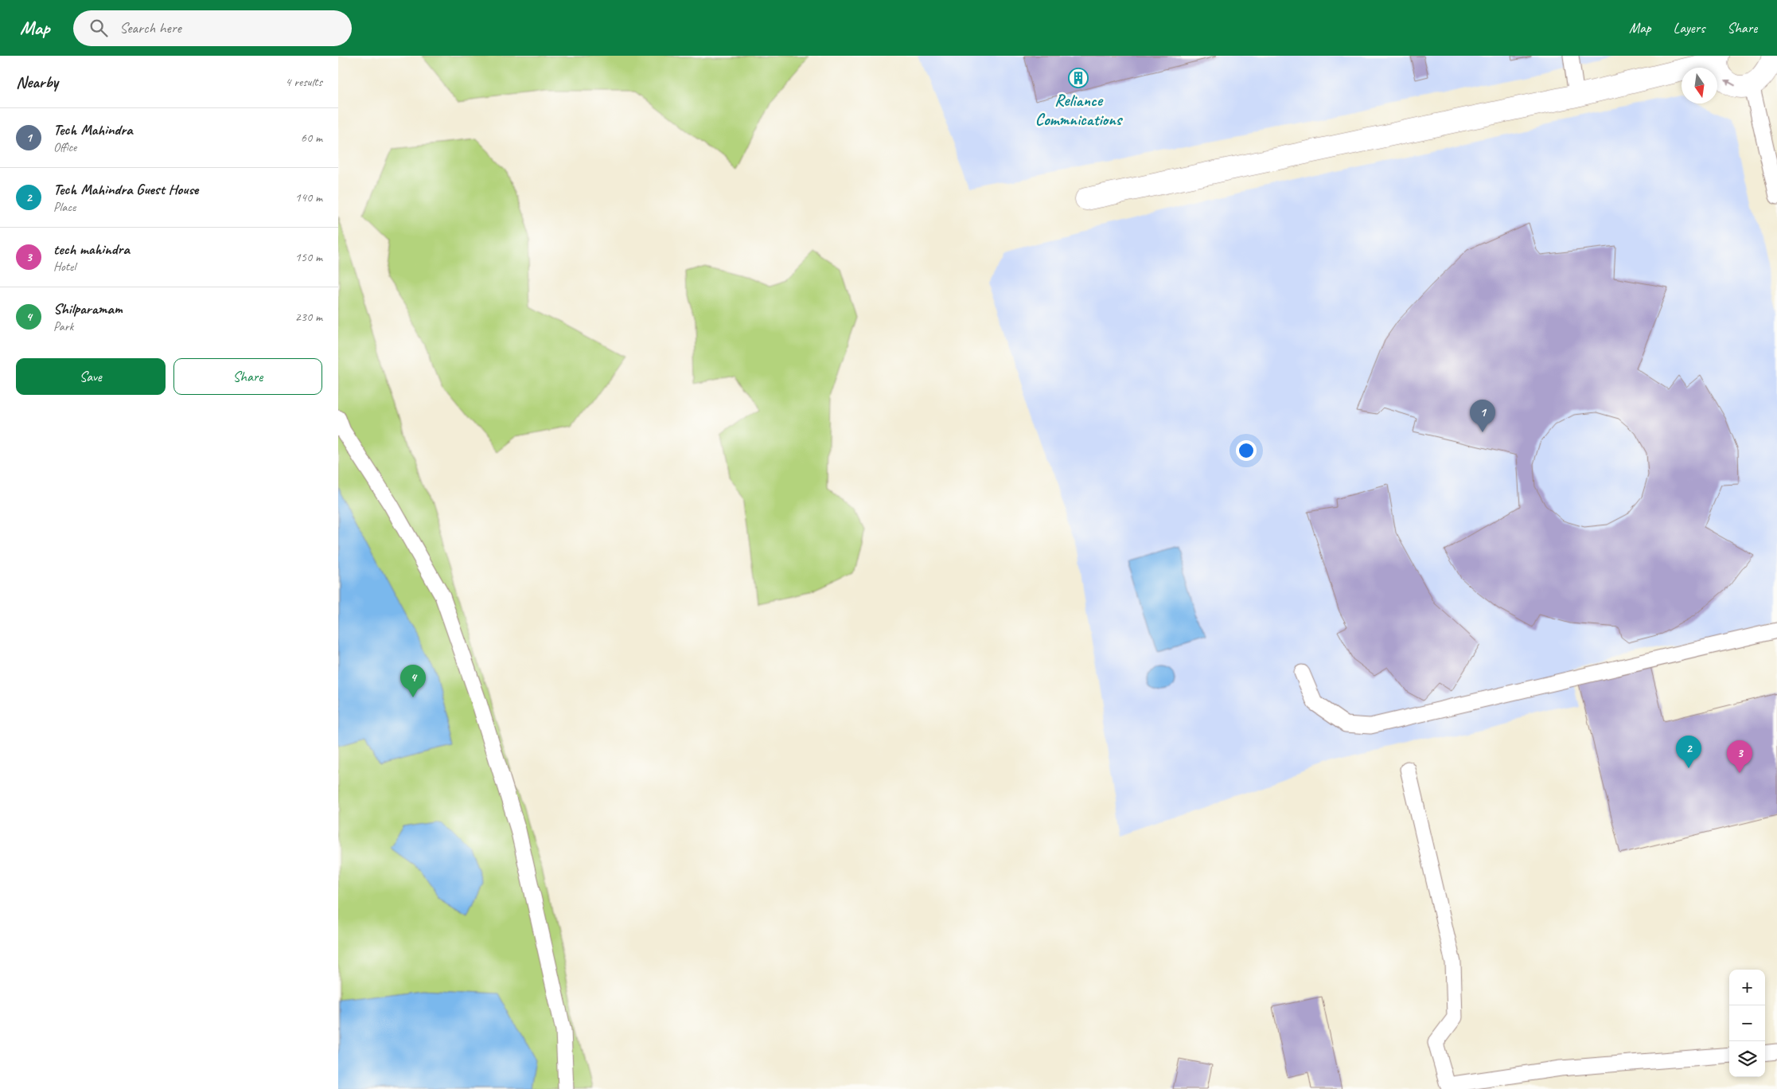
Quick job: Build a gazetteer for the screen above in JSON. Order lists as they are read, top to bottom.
{
  "places": {
    "building": ["Reliance Commnications"]
  },
  "north": "bottom",
  "page": {
    "header": "Map",
    "search": "Search here",
    "nav": ["Map", "Layers", "Share"],
    "heading": ["Nearby", "4 results"],
    "list": [
      {
        "mark": "1",
        "name": "Tech Mahindra",
        "note": "Office",
        "value": "60 m"
      },
      {
        "mark": "2",
        "name": "Tech Mahindra Guest House",
        "note": "Place",
        "value": "140 m"
      },
      {
        "mark": "3",
        "name": "tech mahindra",
        "note": "Hotel",
        "value": "150 m"
      },
      {
        "mark": "4",
        "name": "Shilparamam",
        "note": "Park",
        "value": "230 m"
      }
    ],
    "buttons": ["Save", "Share"],
    "pins": [
      "1",
      "4",
      "2",
      "3"
    ],
    "map_buttons": ["+", "−"]
  }
}
